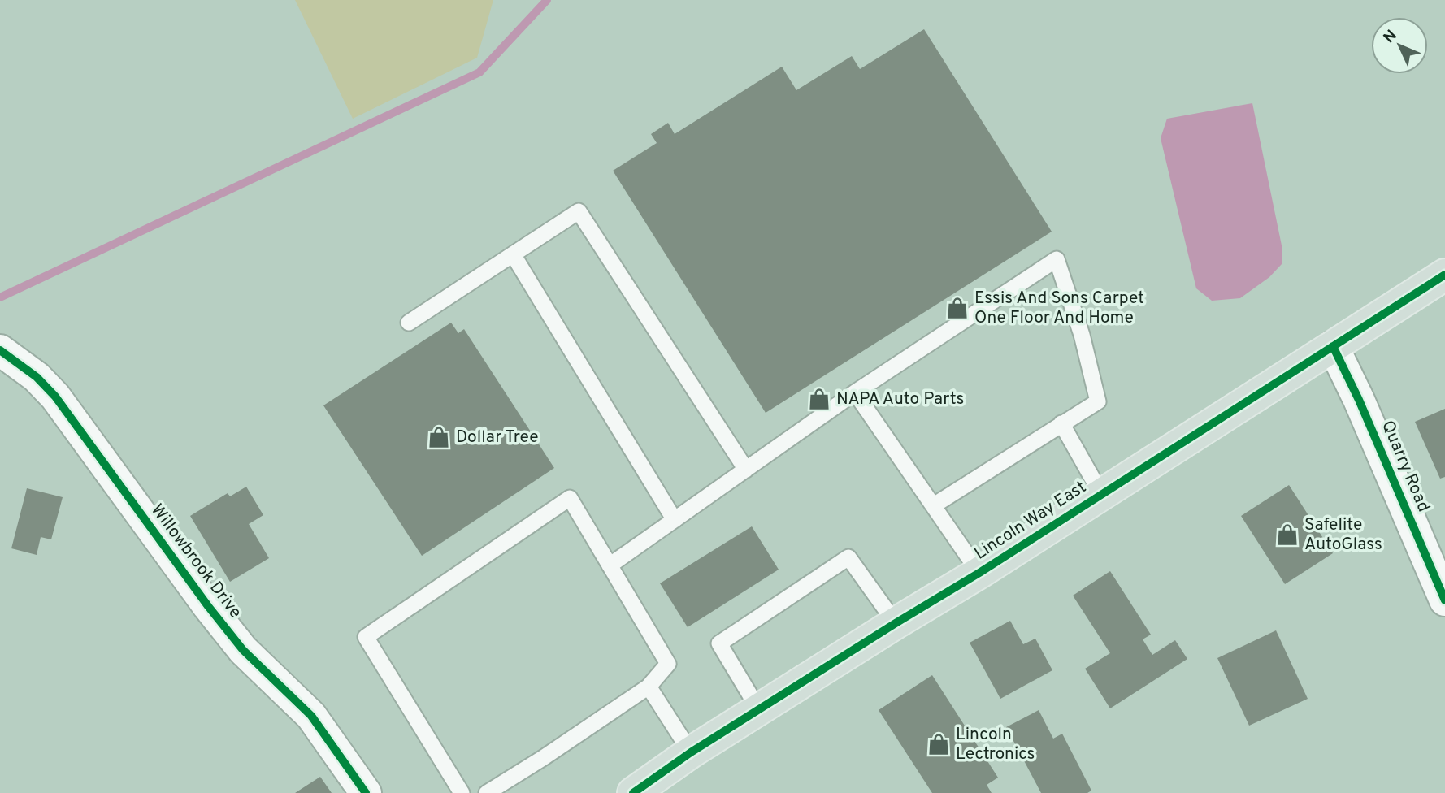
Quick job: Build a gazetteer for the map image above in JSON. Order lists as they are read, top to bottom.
{
  "streets": {
    "highway": ["Lincoln Way East"],
    "street": ["Quarry Road", "Willowbrook Drive"]
  },
  "crossings": [
    ["Quarry Road", "Lincoln Way East"]
  ],
  "places": {
    "shop": [
      "Essis And Sons Carpet One Floor And Home",
      "NAPA Auto Parts",
      "Dollar Tree",
      "Safelite AutoGlass",
      "Lincoln Lectronics"
    ]
  },
  "north": "top left"
}
